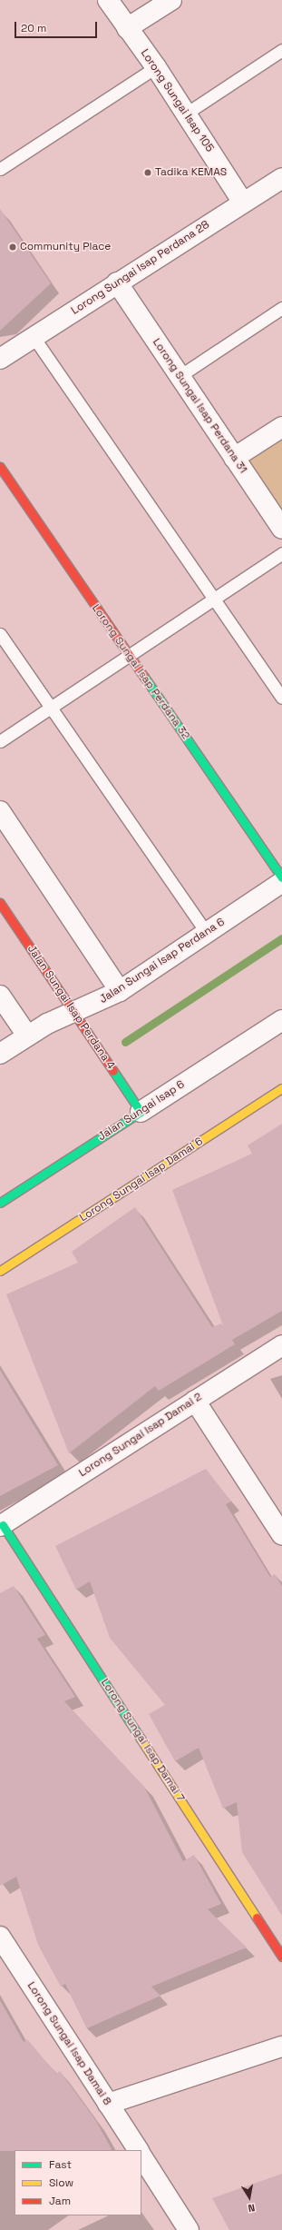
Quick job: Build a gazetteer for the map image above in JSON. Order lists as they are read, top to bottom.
{
  "streets": {
    "street": [
      "Lorong Sungai Isap 105",
      "Lorong Sungai Isap Perdana 28",
      "Lorong Sungai Isap Perdana 31",
      "Lorong Sungai Isap Perdana 32",
      "Jalan Sungai Isap Perdana 6",
      "Jalan Sungai Isap Perdana 4",
      "Jalan Sungai Isap 6",
      "Lorong Sungai Isap Damai 6",
      "Lorong Sungai Isap Damai 2",
      "Lorong Sungai Isap Damai 7",
      "Lorong Sungai Isap Damai 8"
    ]
  },
  "crossings": [
    ["Lorong Sungai Isap 105", "Lorong Sungai Isap Perdana 28"],
    ["Lorong Sungai Isap Perdana 28", "Lorong Sungai Isap Perdana 31"],
    ["Jalan Sungai Isap Perdana 6", "Jalan Sungai Isap Perdana 4"],
    ["Jalan Sungai Isap Perdana 4", "Jalan Sungai Isap 6"],
    ["Lorong Sungai Isap Damai 2", "Lorong Sungai Isap Damai 7"]
  ],
  "places": ["Tadika KEMAS", "Community Place"],
  "legend": ["Fast", "Slow", "Jam"],
  "scale_bar": "20 m",
  "north": "bottom"
}
